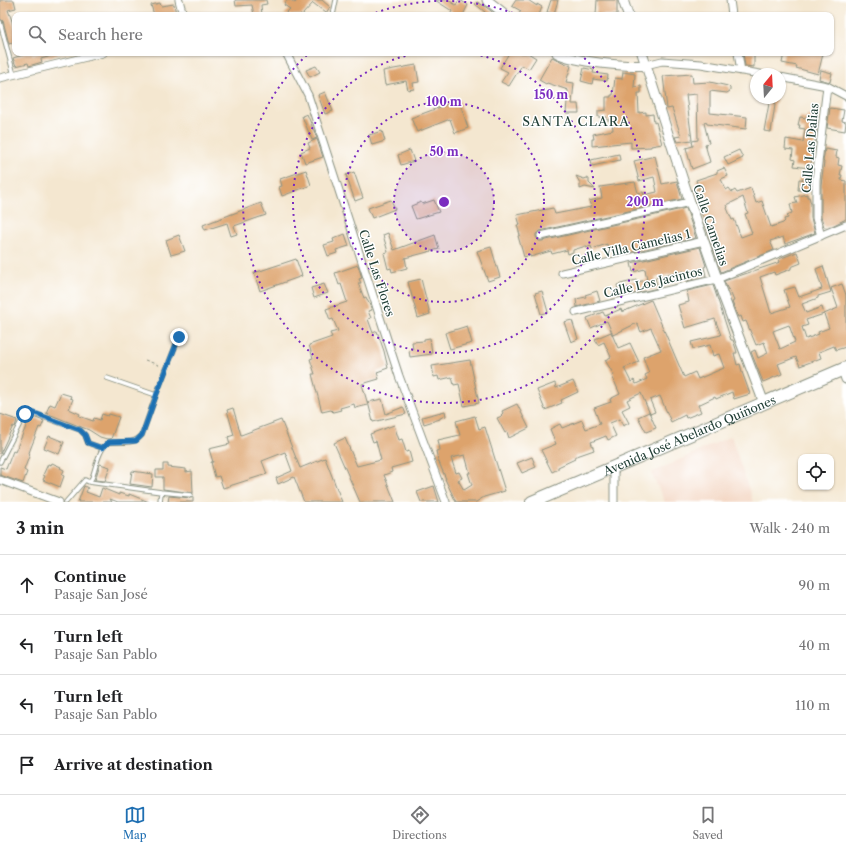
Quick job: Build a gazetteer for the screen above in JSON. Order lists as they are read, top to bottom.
{
  "streets": {
    "main road": ["Avenida José Abelardo Quiñones"],
    "street": [
      "Calle Las Dalias",
      "Calle Camelias",
      "Calle Villa Camelias 1",
      "Calle Las Flores",
      "Calle Los Jacintos"
    ]
  },
  "crossings": [
    ["Calle Las Dalias", "Calle Los Jacintos"],
    ["Calle Camelias", "Calle Villa Camelias 1"],
    ["Calle Camelias", "Calle Los Jacintos"],
    ["Calle Camelias", "Avenida José Abelardo Quiñones"]
  ],
  "districts": ["SANTA CLARA"],
  "north": "top",
  "page": {
    "search": "Search here",
    "heading": ["3 min", "Walk · 240 m"],
    "list": [
      ["Continue", "Pasaje San José", "90 m"],
      ["Turn left", "Pasaje San Pablo", "40 m"],
      ["Turn left", "Pasaje San Pablo", "110 m"],
      "Arrive at destination"
    ],
    "nav": ["Map", "Directions", "Saved"]
  },
  "rings": [
    "150 m",
    "100 m",
    "50 m",
    "200 m"
  ]
}
